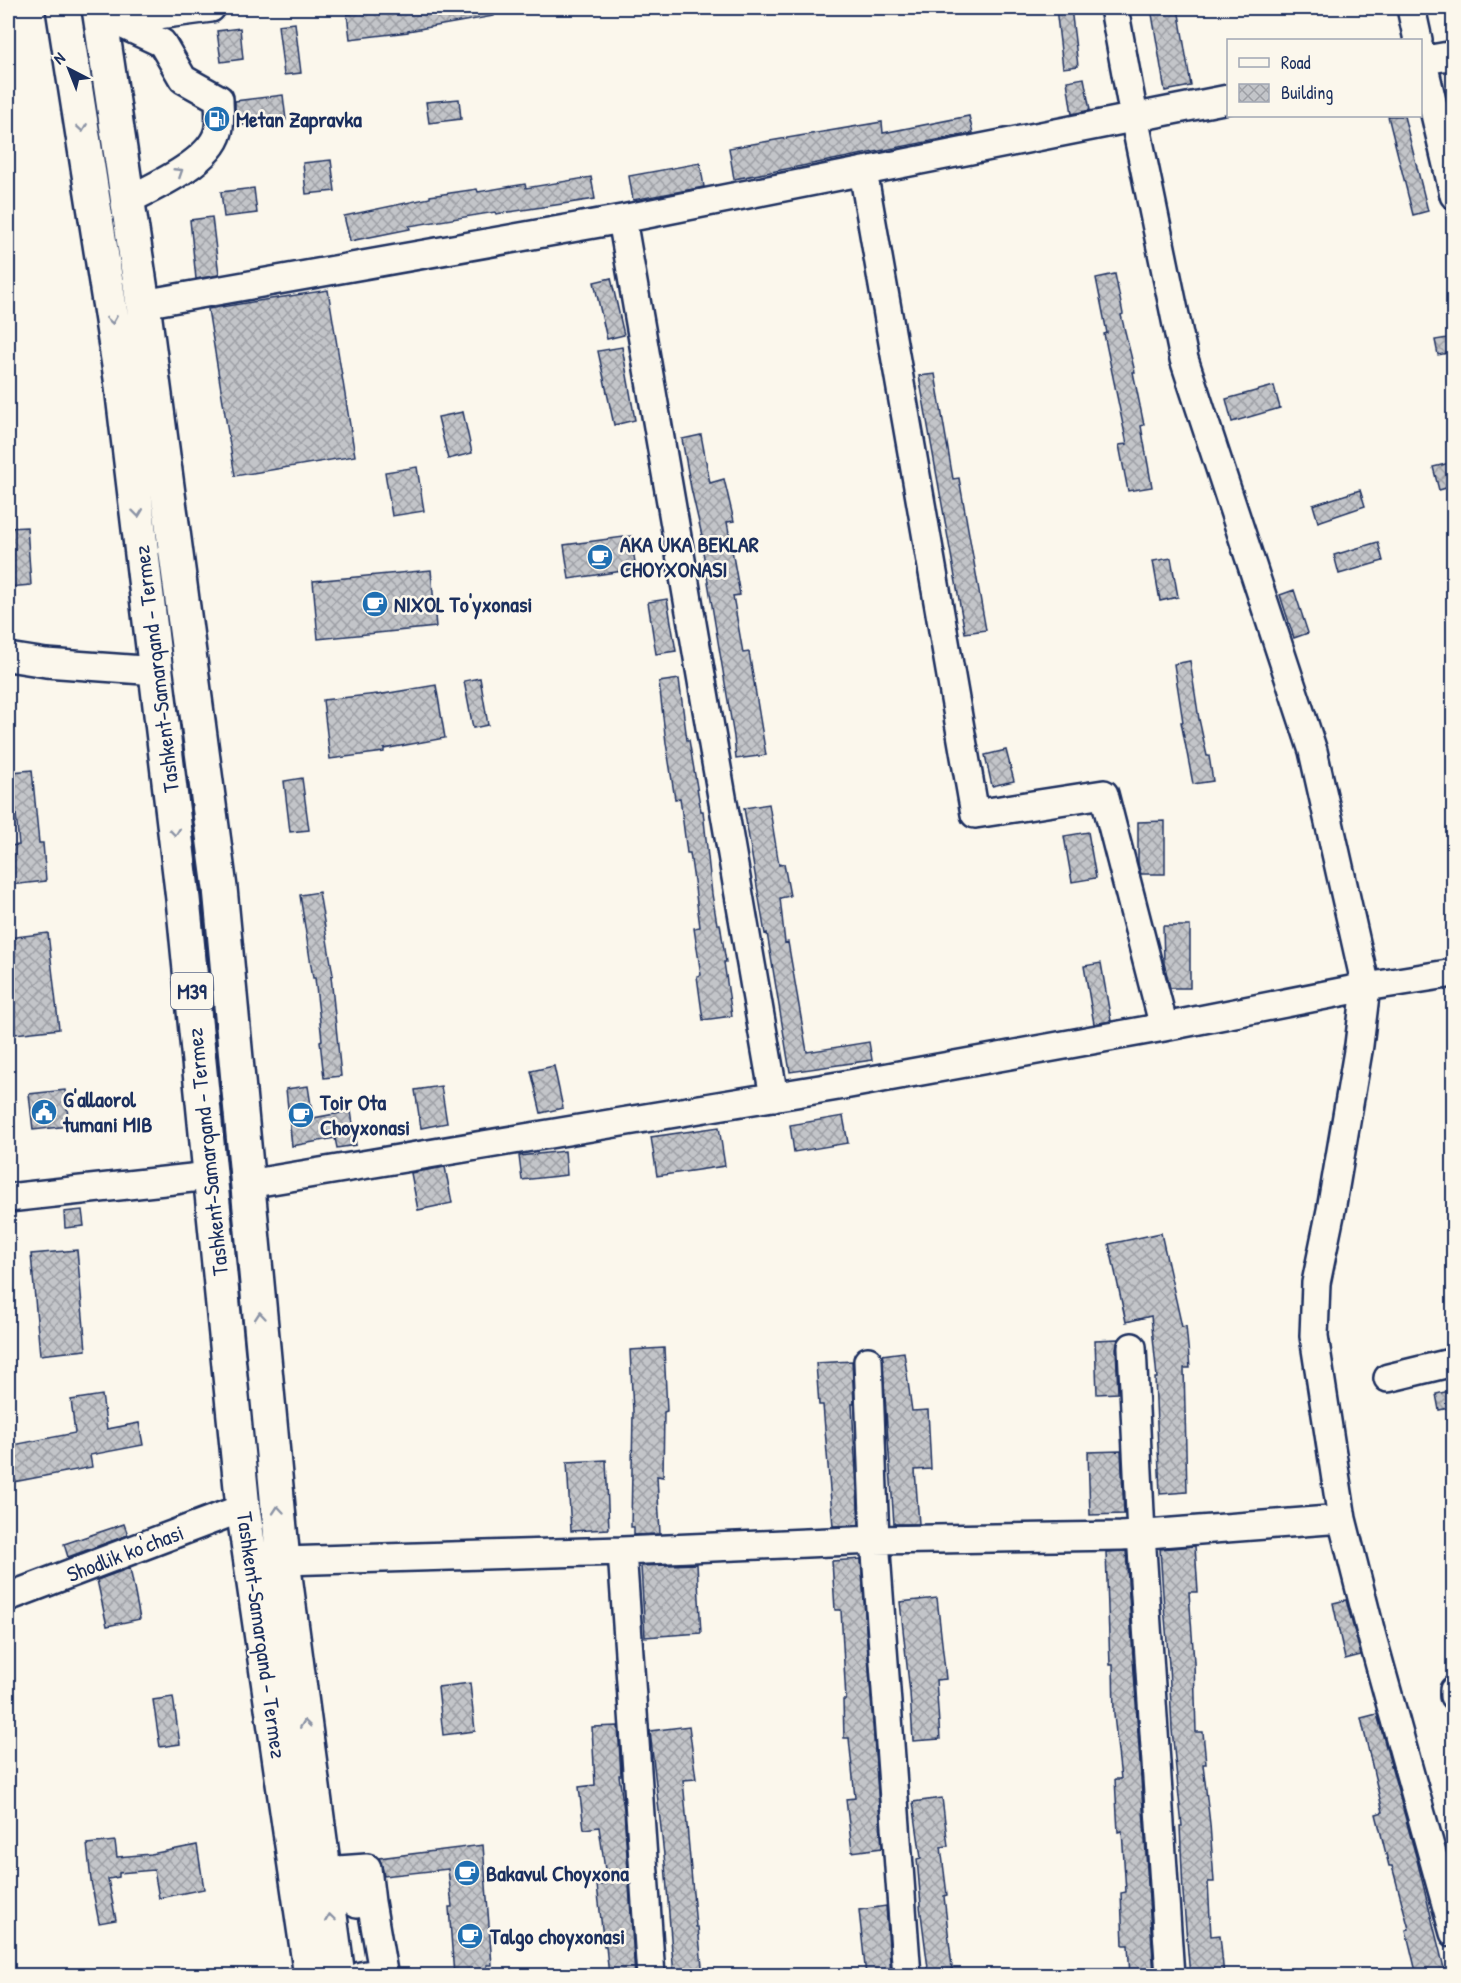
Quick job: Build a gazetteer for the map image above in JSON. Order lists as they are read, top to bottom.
{
  "streets": {
    "highway": ["Tashkent-Samarqand - Termez", "M39"],
    "street": ["Shodlik ko'chasi"]
  },
  "crossings": [
    ["Tashkent-Samarqand - Termez", "Shodlik ko'chasi"]
  ],
  "places": {
    "fuel station": ["Metan Zapravka"],
    "cafe": [
      "AKA UKA BEKLAR CHOYXONASI",
      "NIXOL To'yxonasi",
      "Toir Ota Choyxonasi",
      "Bakavul Choyxona",
      "Talgo choyxonasi"
    ],
    "public building": ["G'allaorol tumani MIB"]
  },
  "legend": ["Road", "Building"],
  "north": "top left"
}
